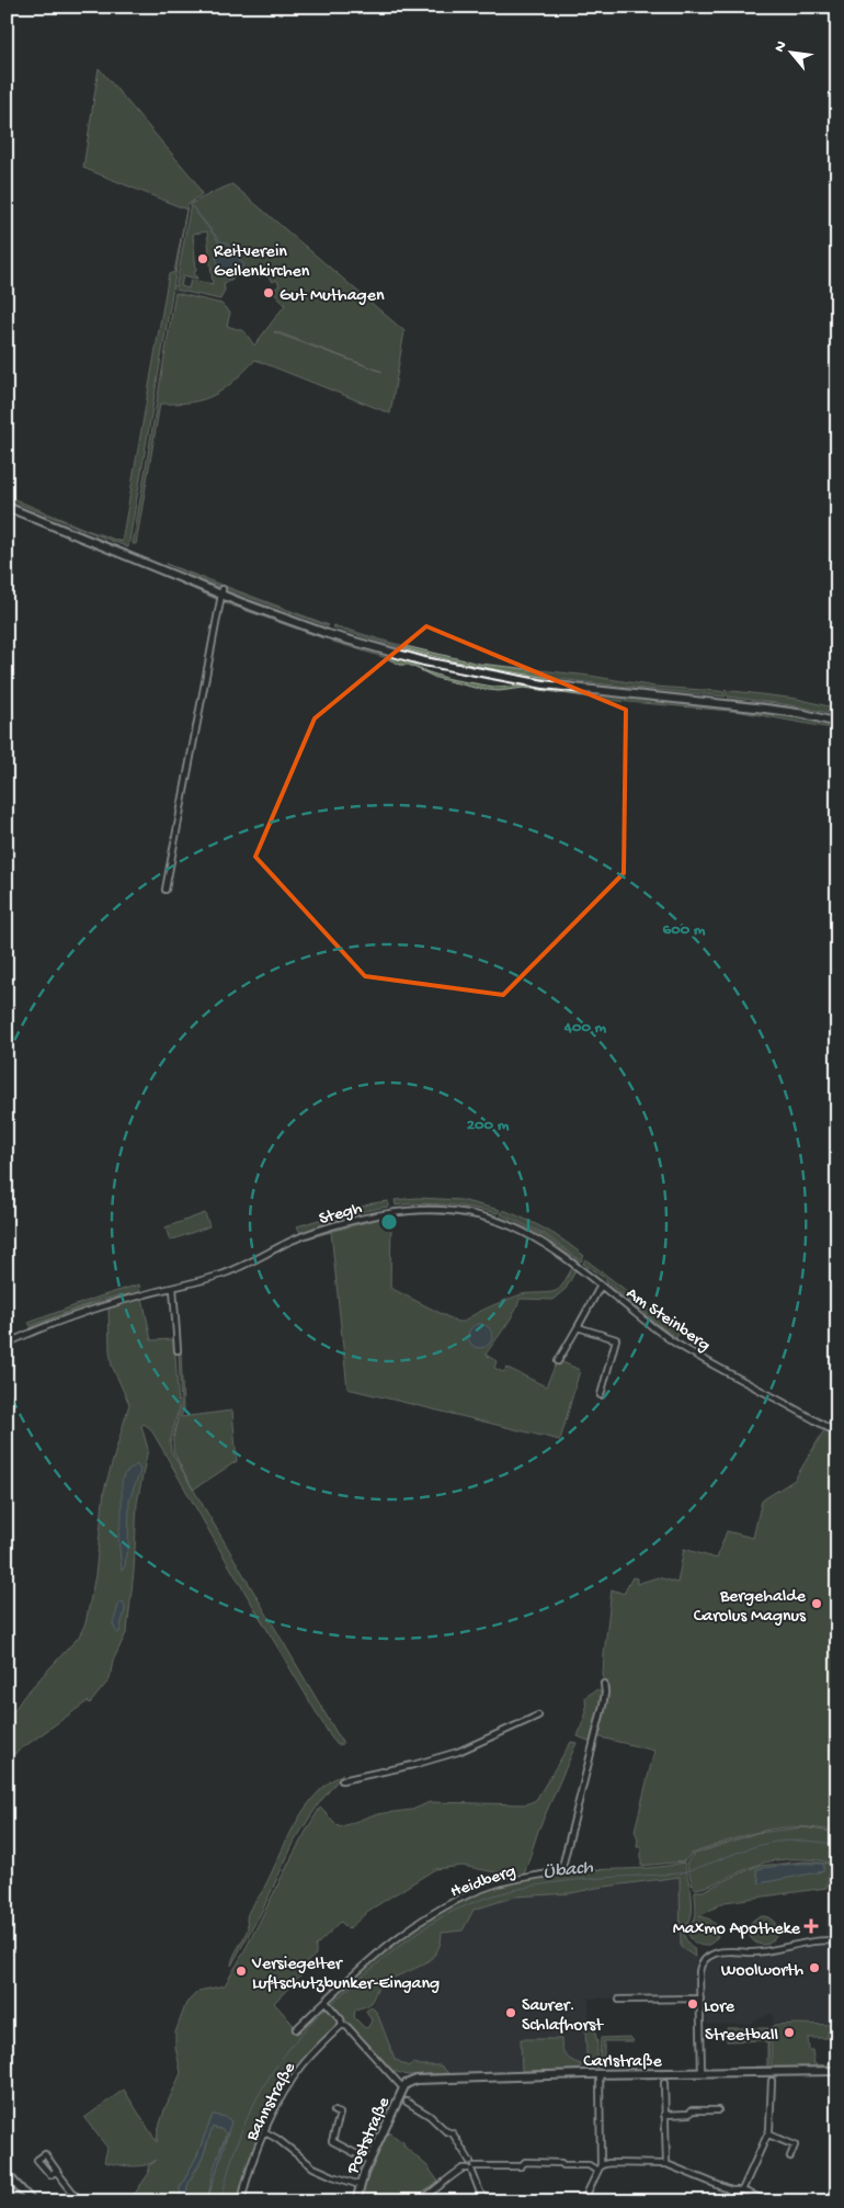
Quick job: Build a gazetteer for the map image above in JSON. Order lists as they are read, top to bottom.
{
  "streets": {
    "main road": ["Carlstraße", "Poststraße"],
    "street": [
      "Stegh",
      "Am Steinberg",
      "Heidberg",
      "Bahnstraße"
    ]
  },
  "crossings": [
    ["Stegh", "Am Steinberg"],
    ["Carlstraße", "Poststraße"]
  ],
  "water": ["Übach"],
  "places": {
    "other": [
      "Reitverein Geilenkirchen",
      "Gut Muthagen",
      "Bergehalde Carolus Magnus",
      "Woolworth",
      "Versiegelter Luftschutzbunker-Eingang",
      "Lore",
      "Saurer. Schlafhorst",
      "Streetball"
    ],
    "health": ["Maxmo Apotheke"]
  },
  "north": "top left",
  "rings": ["600 m", "400 m", "200 m"]
}
